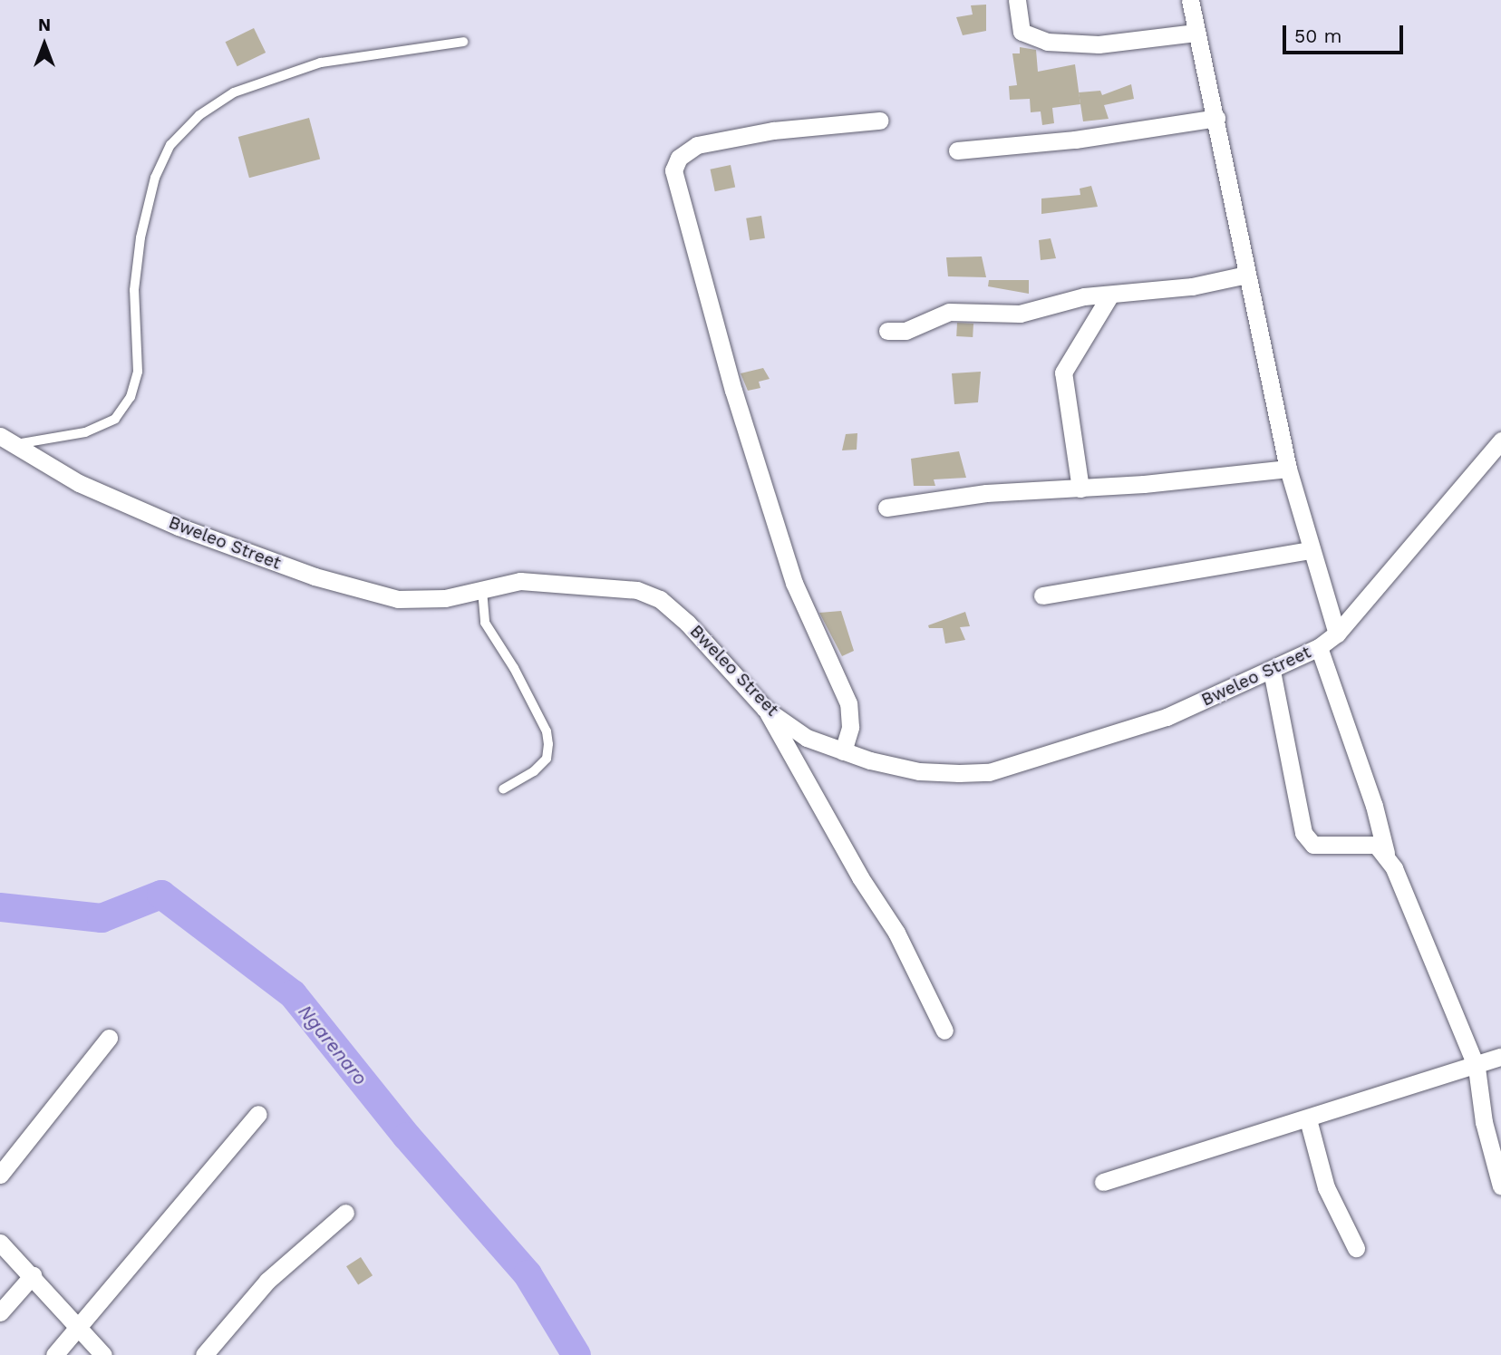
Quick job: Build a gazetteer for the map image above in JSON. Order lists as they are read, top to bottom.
{
  "streets": {
    "street": ["Bweleo Street"]
  },
  "water": ["Ngarenaro"],
  "scale_bar": "50 m",
  "north": "top"
}
